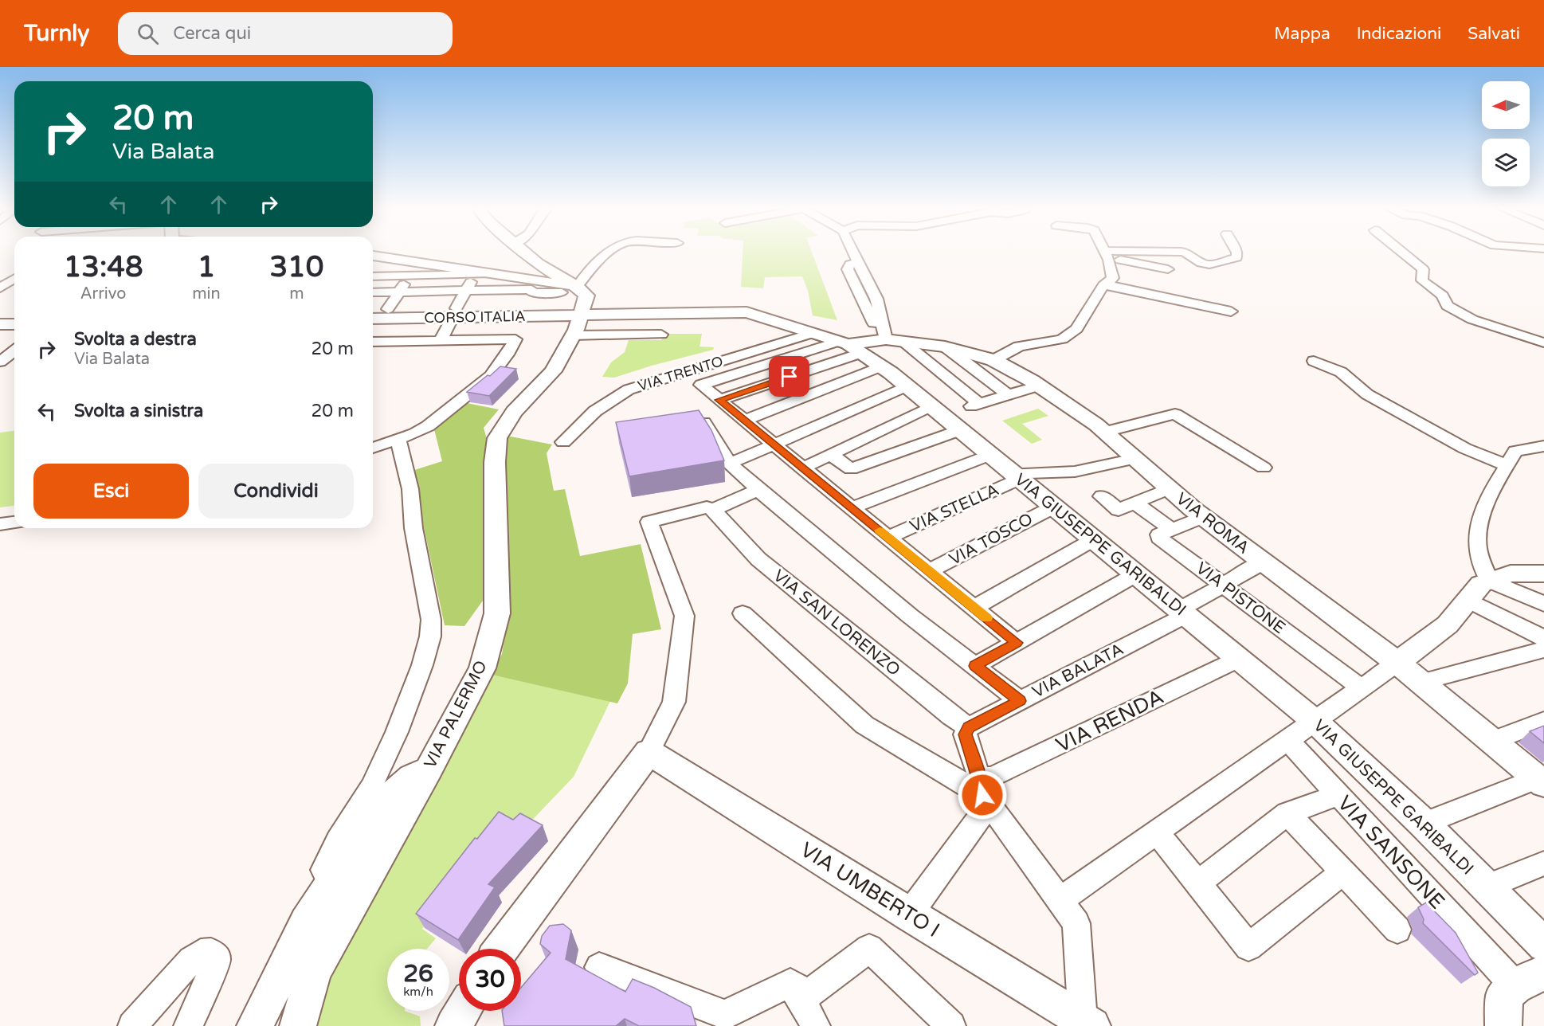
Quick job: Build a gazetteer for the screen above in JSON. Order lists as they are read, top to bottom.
{
  "streets": {
    "street": [
      "CORSO ITALIA",
      "VIA TRENTO",
      "VIA STELLA",
      "VIA ROMA",
      "VIA TOSCO",
      "VIA GIUSEPPE GARIBALDI",
      "VIA PISTONE",
      "VIA SAN LORENZO",
      "VIA BALATA",
      "VIA PALERMO",
      "VIA RENDA",
      "VIA SANSONE",
      "VIA UMBERTO I"
    ]
  },
  "crossings": [
    ["CORSO ITALIA", "VIA GIUSEPPE GARIBALDI"],
    ["CORSO ITALIA", "VIA PALERMO"],
    ["VIA TRENTO", "VIA GIUSEPPE GARIBALDI"],
    ["VIA STELLA", "VIA GIUSEPPE GARIBALDI"],
    ["VIA ROMA", "VIA GIUSEPPE GARIBALDI"],
    ["VIA ROMA", "VIA BALATA"],
    ["VIA TOSCO", "VIA GIUSEPPE GARIBALDI"],
    ["VIA GIUSEPPE GARIBALDI", "VIA BALATA"],
    ["VIA GIUSEPPE GARIBALDI", "VIA PALERMO"],
    ["VIA GIUSEPPE GARIBALDI", "VIA RENDA"],
    ["VIA GIUSEPPE GARIBALDI", "VIA SANSONE"],
    ["VIA PISTONE", "VIA BALATA"],
    ["VIA SAN LORENZO", "VIA BALATA"]
  ],
  "north": "left",
  "page": {
    "header": "Turnly",
    "search": "Cerca qui",
    "nav": ["Mappa", "Indicazioni", "Salvati"],
    "turn": ["20 m", "Via Balata"],
    "eta": [
      "13:48",
      "Arrivo",
      "1",
      "min",
      "310",
      "m"
    ],
    "list": [
      {
        "name": "Svolta a destra",
        "note": "Via Balata",
        "value": "20 m"
      },
      {
        "name": "Svolta a sinistra",
        "value": "20 m"
      }
    ],
    "buttons": ["Esci", "Condividi"],
    "speed": "26 km/h",
    "limit": "30"
  }
}
